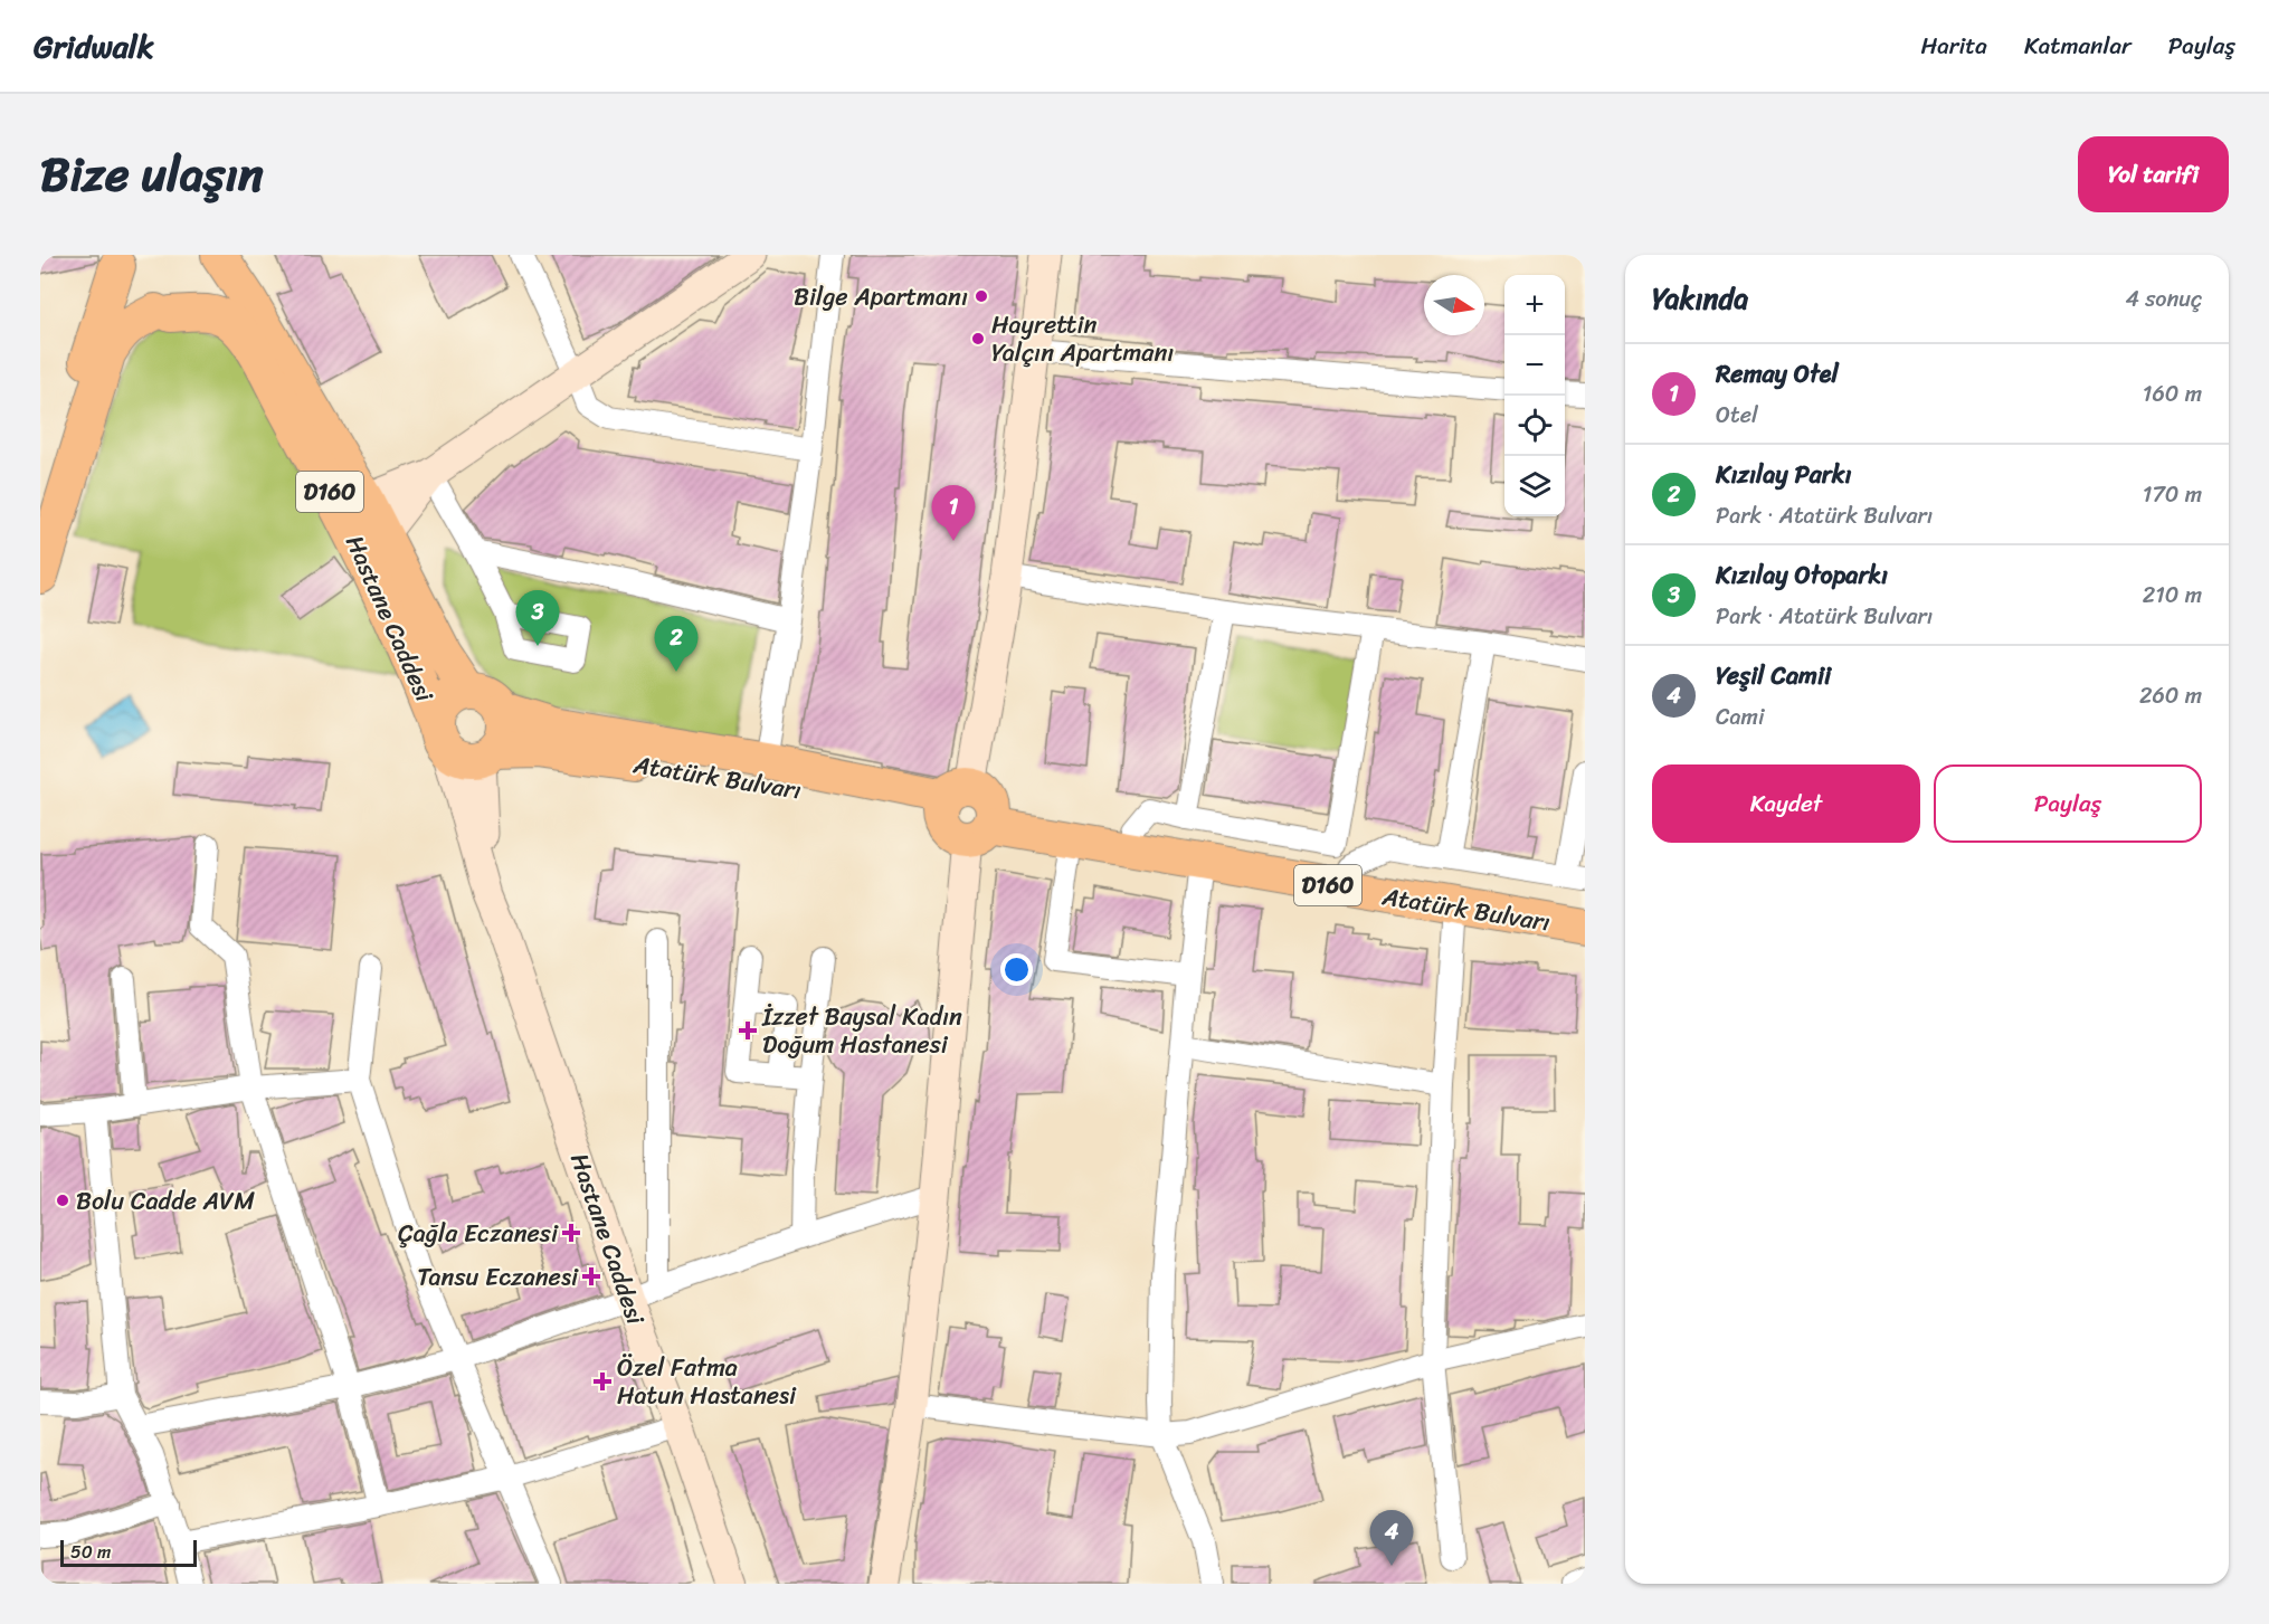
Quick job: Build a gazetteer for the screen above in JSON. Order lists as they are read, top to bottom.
{
  "streets": {
    "main road": ["D160", "Hastane Caddesi", "Atatürk Bulvarı"]
  },
  "crossings": [
    ["D160", "Hastane Caddesi"],
    ["Hastane Caddesi", "Atatürk Bulvarı"]
  ],
  "places": {
    "other": ["Bilge Apartmanı", "Hayrettin Yalçın Apartmanı", "Bolu Cadde AVM"],
    "health": [
      "İzzet Baysal Kadın Doğum Hastanesi",
      "Çağla Eczanesi",
      "Tansu Eczanesi",
      "Özel Fatma Hatun Hastanesi"
    ]
  },
  "scale_bar": "50 m",
  "north": "right",
  "page": {
    "header": "Gridwalk",
    "nav": ["Harita", "Katmanlar", "Paylaş"],
    "title": "Bize ulaşın",
    "buttons": [
      "Yol tarifi",
      ["Kaydet", "Paylaş"]
    ],
    "heading": ["Yakında", "4 sonuç"],
    "map_buttons": ["+", "−"],
    "list": [
      {
        "mark": "1",
        "name": "Remay Otel",
        "note": "Otel",
        "value": "160 m"
      },
      {
        "mark": "2",
        "name": "Kızılay Parkı",
        "note": "Park · Atatürk Bulvarı",
        "value": "170 m"
      },
      {
        "mark": "3",
        "name": "Kızılay Otoparkı",
        "note": "Park · Atatürk Bulvarı",
        "value": "210 m"
      },
      {
        "mark": "4",
        "name": "Yeşil Camii",
        "note": "Cami",
        "value": "260 m"
      }
    ],
    "pins": [
      "1",
      "3",
      "2",
      "4"
    ],
    "scale": "50 m"
  }
}
